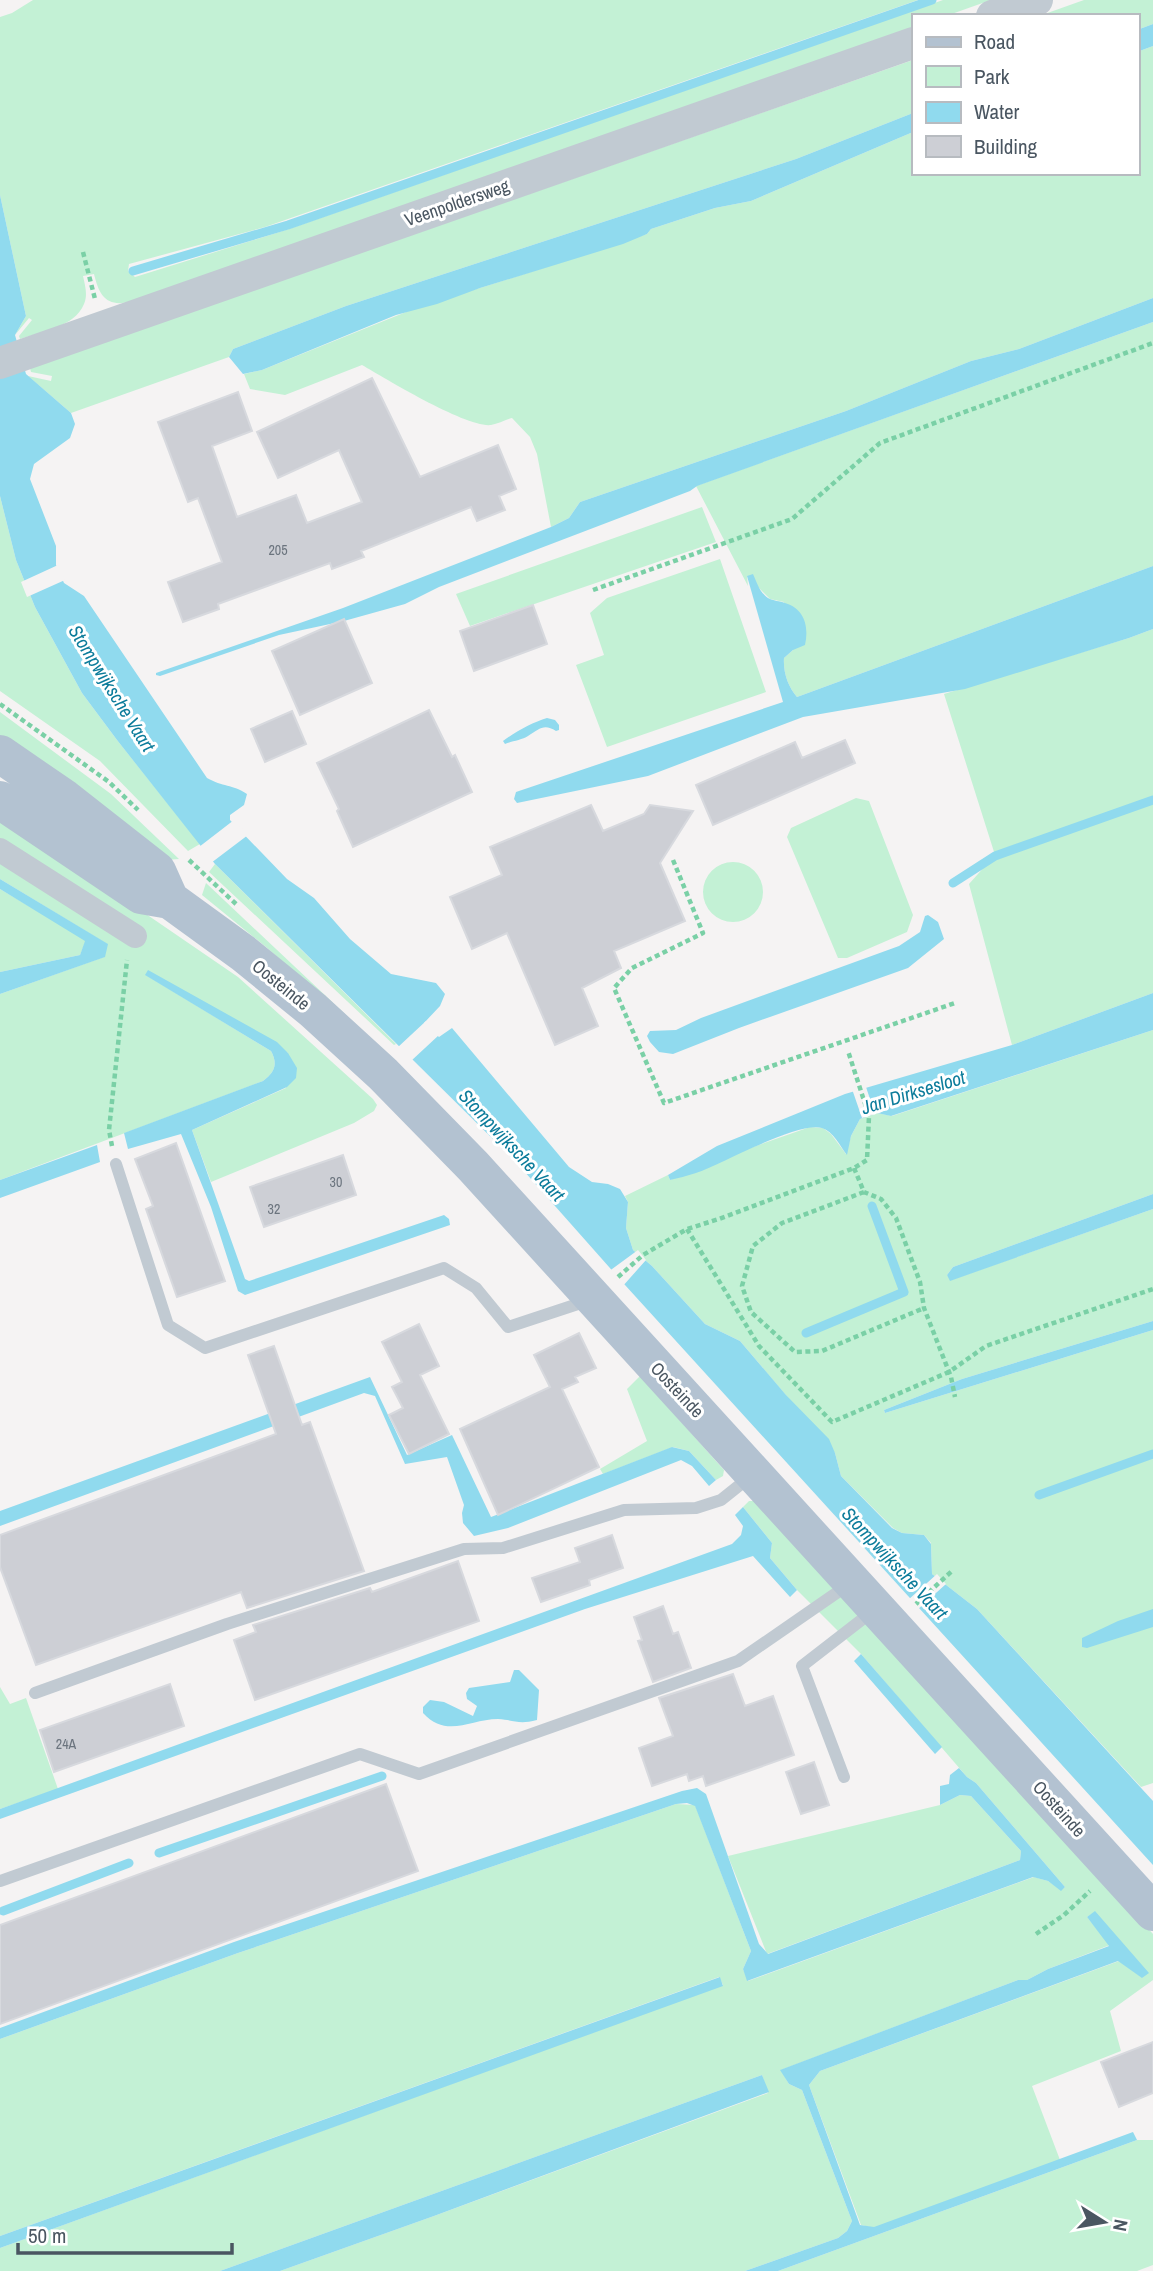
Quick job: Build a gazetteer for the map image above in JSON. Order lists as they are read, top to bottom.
{
  "streets": {
    "main road": ["Oosteinde"],
    "street": ["Veenpoldersweg"]
  },
  "water": ["Stompwijksche Vaart", "Jan Dirksesloot"],
  "house_numbers": [
    "205",
    "30",
    "32",
    "24A"
  ],
  "legend": [
    "Road",
    "Park",
    "Water",
    "Building"
  ],
  "scale_bar": "50 m",
  "north": "right"
}
